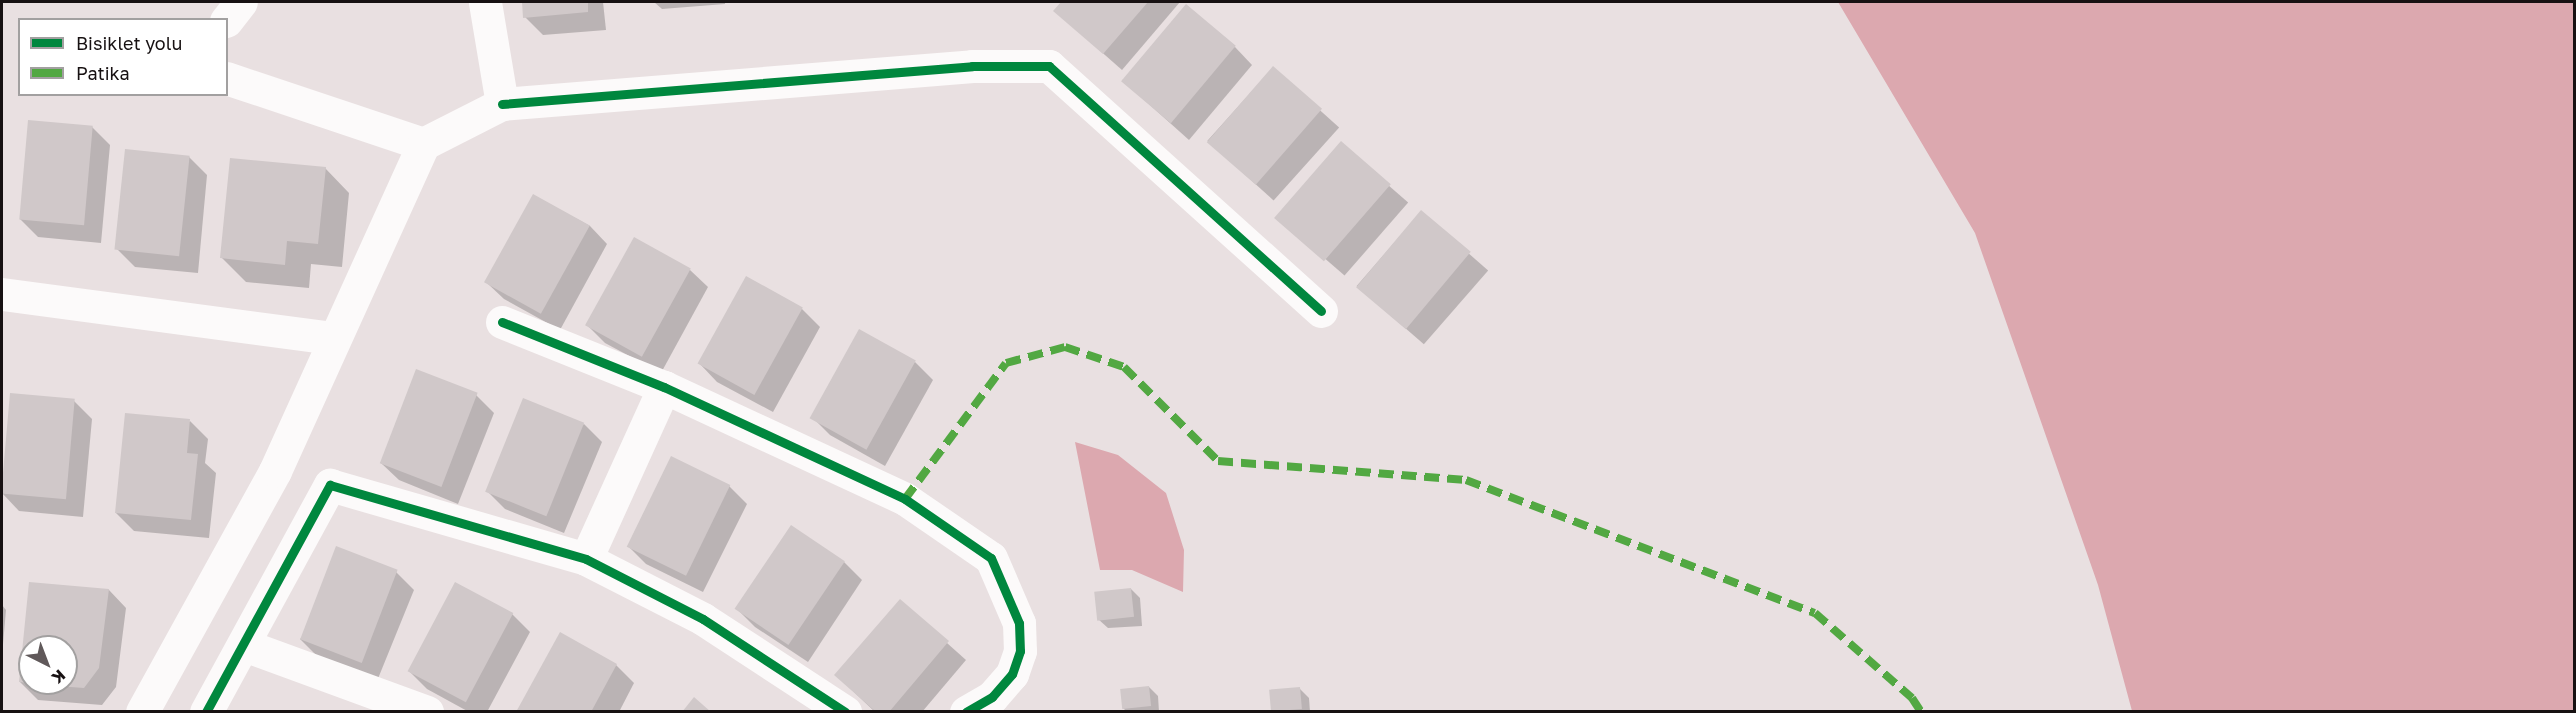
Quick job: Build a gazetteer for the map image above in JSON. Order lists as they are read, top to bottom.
{
  "legend": ["Bisiklet yolu", "Patika"],
  "north": "bottom right"
}
